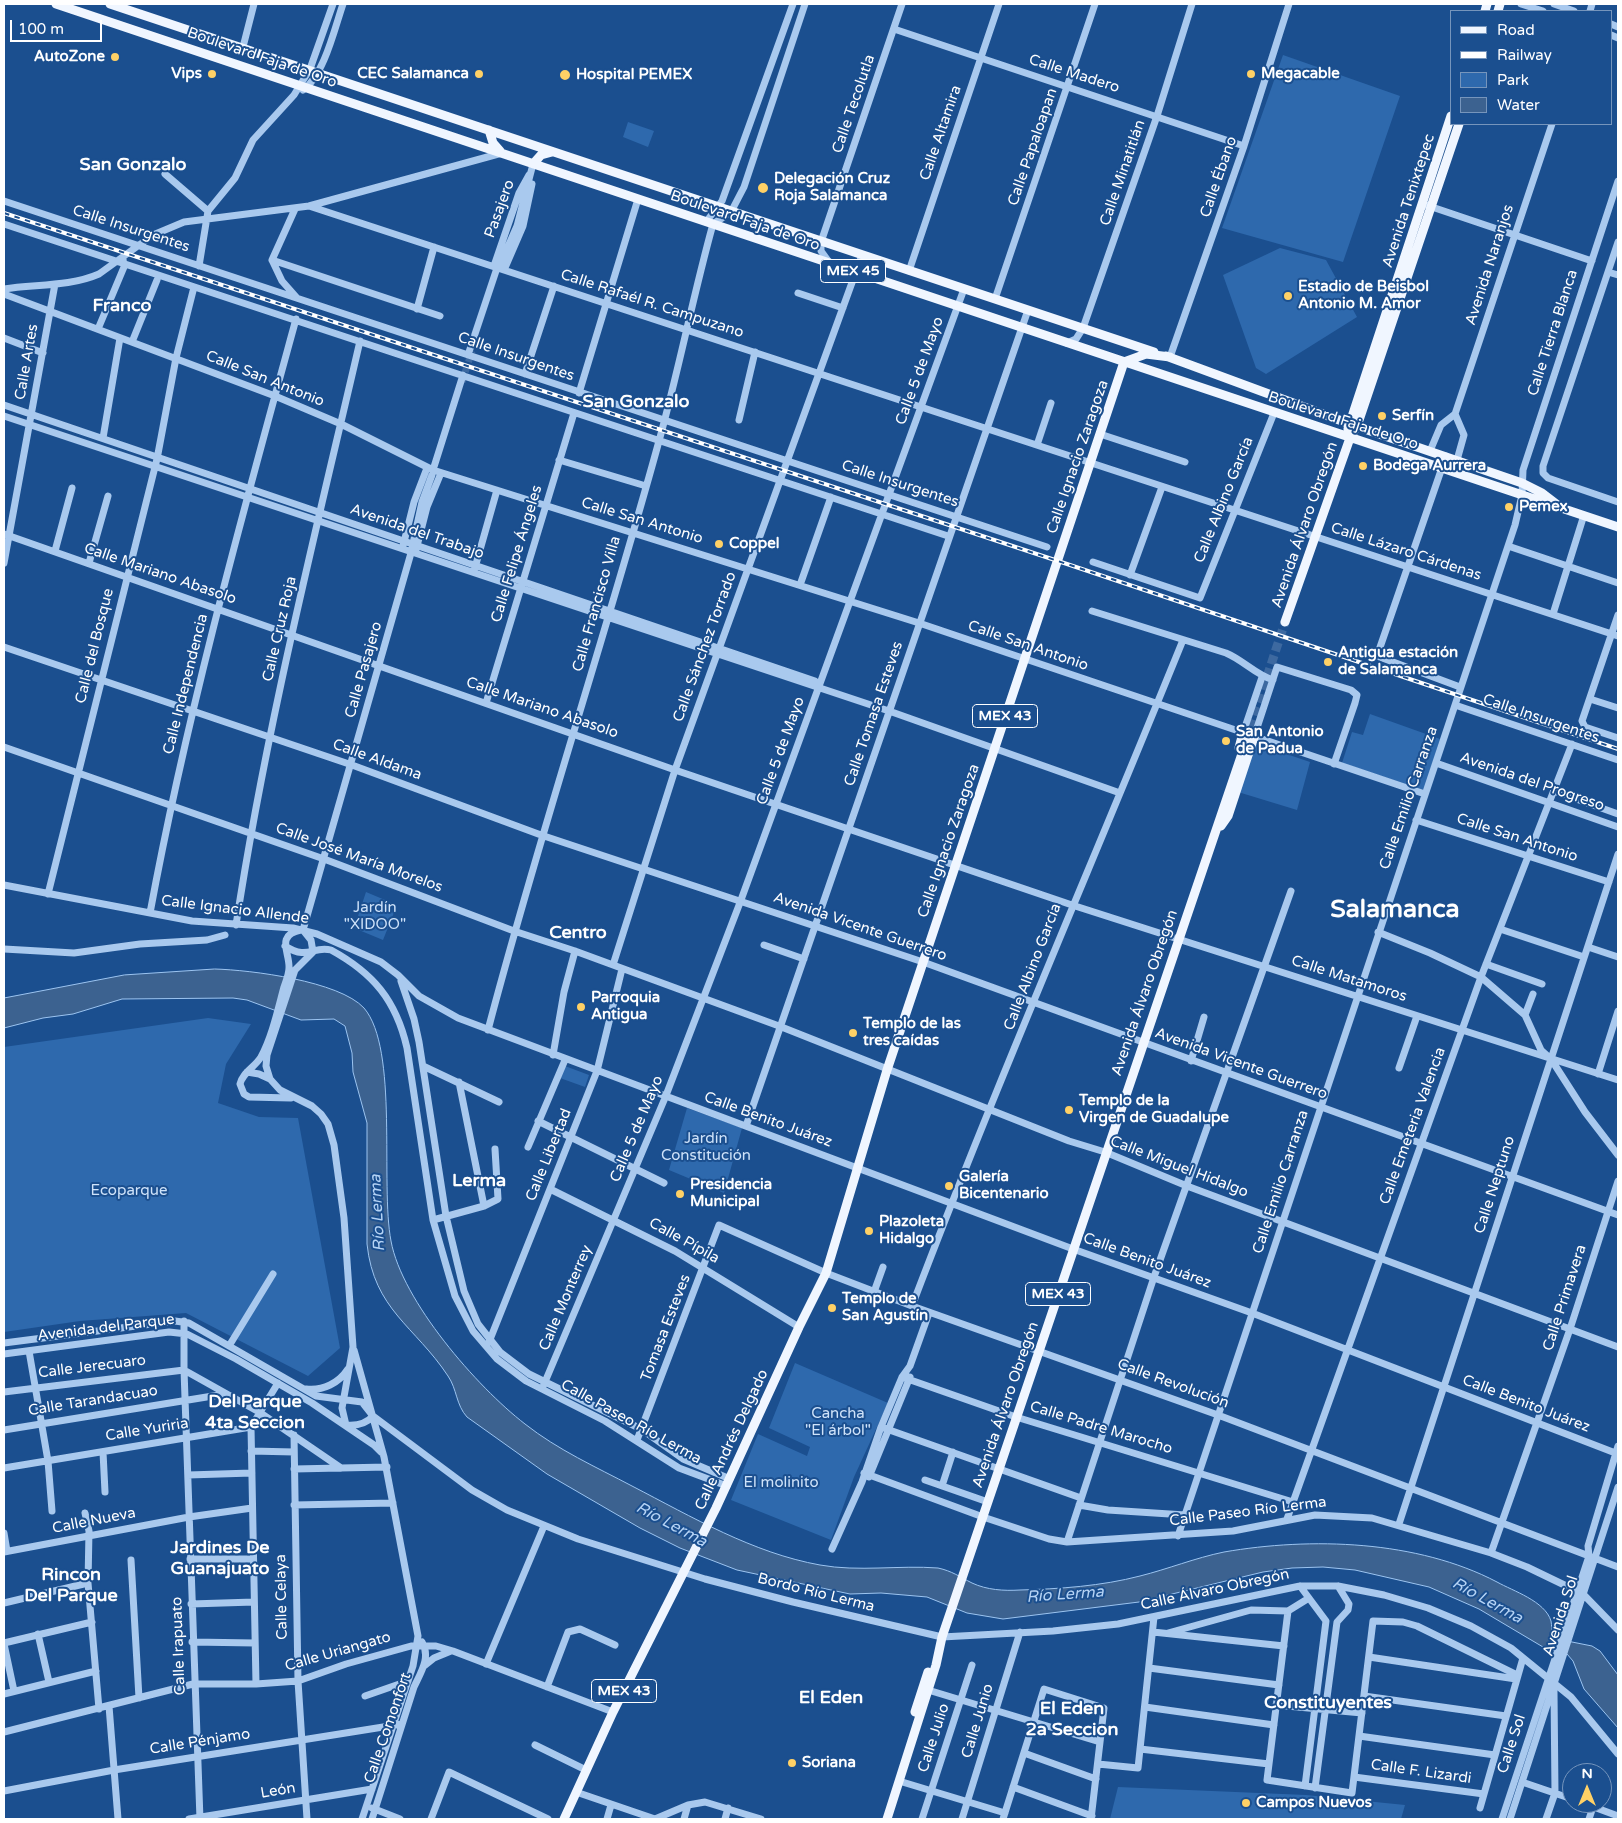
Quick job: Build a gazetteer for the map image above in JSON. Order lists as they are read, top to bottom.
{
  "streets": {
    "main road": [
      "Boulevard Faja de Oro",
      "Avenida Tenixtepec",
      "MEX 45",
      "Calle Ignacio Zaragoza",
      "Avenida Álvaro Obregón",
      "MEX 43",
      "Calle Andrés Delgado"
    ],
    "street": [
      "Calle Madero",
      "Calle Tecolutla",
      "Calle Altamira",
      "Calle Papaloapan",
      "Calle Minatitlán",
      "Calle Ébano",
      "Calle Insurgentes",
      "Avenida Naranjos",
      "Calle Rafaél R. Campuzano",
      "Calle Tierra Blanca",
      "Calle Artes",
      "Calle 5 de Mayo",
      "Calle San Antonio",
      "Calle Albino García",
      "Avenida del Trabajo",
      "Calle Lázaro Cárdenas",
      "Calle Felipe Ángeles",
      "Calle Mariano Abasolo",
      "Calle Francisco Villa",
      "Calle Cruz Roja",
      "Calle del Bosque",
      "Calle Sánchez Torrado",
      "Calle Pasajero",
      "Calle Independencia",
      "Calle Tomasa Esteves",
      "Calle Aldama",
      "Avenida del Progreso",
      "Calle Emilio Carranza",
      "Calle José María Morelos",
      "Calle Ignacio Allende",
      "Avenida Vicente Guerrero",
      "Calle Matamoros",
      "Calle Benito Juárez",
      "Calle Emeteria Valencia",
      "Calle Libertad",
      "Calle Miguel Hidalgo",
      "Calle Neptuno",
      "Calle Pípila",
      "Calle Monterrey",
      "Calle Primavera",
      "Avenida del Parque",
      "Tomasa Esteves",
      "Calle Jerecuaro",
      "Calle Revolución",
      "Calle Tarandacuao",
      "Calle Paseo Río Lerma",
      "Calle Padre Marocho",
      "Calle Yuriria",
      "Calle Nueva",
      "Calle Álvaro Obregón",
      "Bordo Río Lerma",
      "Calle Celaya",
      "Avenida Sol",
      "Calle Irapuato",
      "Calle Uriangato",
      "Calle Junio",
      "Calle Comonfort",
      "Calle Julio",
      "Calle Pénjamo",
      "Calle Sol",
      "Calle F. Lizardi",
      "León"
    ]
  },
  "crossings": [
    ["Boulevard Faja de Oro", "Calle Tecolutla"],
    ["Boulevard Faja de Oro", "Calle Altamira"],
    ["Boulevard Faja de Oro", "Calle Papaloapan"],
    ["Boulevard Faja de Oro", "Calle Minatitlán"],
    ["Boulevard Faja de Oro", "Calle Ébano"],
    ["Boulevard Faja de Oro", "Avenida Tenixtepec"],
    ["Boulevard Faja de Oro", "Avenida Naranjos"],
    ["Boulevard Faja de Oro", "MEX 45"],
    ["Boulevard Faja de Oro", "Calle Tierra Blanca"],
    ["Boulevard Faja de Oro", "Calle 5 de Mayo"],
    ["Boulevard Faja de Oro", "Calle Ignacio Zaragoza"],
    ["Boulevard Faja de Oro", "Calle Albino García"],
    ["Boulevard Faja de Oro", "Avenida Álvaro Obregón"],
    ["Boulevard Faja de Oro", "Calle Francisco Villa"],
    ["Boulevard Faja de Oro", "Calle Sánchez Torrado"],
    ["Boulevard Faja de Oro", "Calle Tomasa Esteves"],
    ["Boulevard Faja de Oro", "Calle Emilio Carranza"],
    ["Calle Madero", "Calle Tecolutla"],
    ["Calle Madero", "Calle Altamira"],
    ["Calle Madero", "Calle Papaloapan"],
    ["Calle Madero", "Calle Minatitlán"],
    ["Calle Madero", "Calle Ébano"],
    ["Avenida Tenixtepec", "Avenida Álvaro Obregón"],
    ["Calle Insurgentes", "Calle 5 de Mayo"],
    ["Calle Insurgentes", "Calle Francisco Villa"],
    ["Calle Insurgentes", "Calle Sánchez Torrado"],
    ["Calle Insurgentes", "Calle Tomasa Esteves"],
    ["Calle Insurgentes", "Calle Emilio Carranza"],
    ["Calle Insurgentes", "Calle Emeteria Valencia"],
    ["Calle Rafaél R. Campuzano", "Calle 5 de Mayo"],
    ["Calle Rafaél R. Campuzano", "Calle Lázaro Cárdenas"],
    ["Calle Rafaél R. Campuzano", "Calle Francisco Villa"],
    ["Calle Rafaél R. Campuzano", "Calle Sánchez Torrado"],
    ["Calle Rafaél R. Campuzano", "Calle Tomasa Esteves"],
    ["Calle Tierra Blanca", "Calle Emilio Carranza"],
    ["Calle Artes", "Calle San Antonio"],
    ["Calle Artes", "Avenida del Trabajo"],
    ["Calle Artes", "Calle Mariano Abasolo"],
    ["Calle 5 de Mayo", "Calle San Antonio"],
    ["Calle 5 de Mayo", "Avenida del Trabajo"],
    ["Calle 5 de Mayo", "Calle Mariano Abasolo"],
    ["Calle 5 de Mayo", "Calle Aldama"],
    ["Calle 5 de Mayo", "Calle José María Morelos"],
    ["Calle 5 de Mayo", "Calle Ignacio Allende"],
    ["Calle 5 de Mayo", "Avenida Vicente Guerrero"],
    ["Calle 5 de Mayo", "Calle Benito Juárez"],
    ["Calle 5 de Mayo", "Calle Miguel Hidalgo"],
    ["Calle 5 de Mayo", "Calle Pípila"],
    ["Calle 5 de Mayo", "Calle Monterrey"],
    ["Calle San Antonio", "Calle Ignacio Zaragoza"],
    ["Calle San Antonio", "Calle Albino García"],
    ["Calle San Antonio", "Avenida Álvaro Obregón"],
    ["Calle San Antonio", "Calle Felipe Ángeles"],
    ["Calle San Antonio", "Calle Francisco Villa"],
    ["Calle San Antonio", "Calle Cruz Roja"],
    ["Calle San Antonio", "Calle del Bosque"],
    ["Calle San Antonio", "Calle Sánchez Torrado"],
    ["Calle San Antonio", "Calle Pasajero"],
    ["Calle San Antonio", "Calle Independencia"],
    ["Calle San Antonio", "Calle Tomasa Esteves"],
    ["Calle San Antonio", "Calle Emilio Carranza"],
    ["Calle San Antonio", "Calle Emeteria Valencia"],
    ["Calle San Antonio", "Calle Neptuno"],
    ["Calle Ignacio Zaragoza", "Avenida del Trabajo"],
    ["Calle Ignacio Zaragoza", "Calle Lázaro Cárdenas"],
    ["Calle Ignacio Zaragoza", "Calle Mariano Abasolo"],
    ["Calle Ignacio Zaragoza", "Avenida Vicente Guerrero"],
    ["Calle Ignacio Zaragoza", "Calle Benito Juárez"],
    ["Calle Ignacio Zaragoza", "Calle Miguel Hidalgo"],
    ["Calle Ignacio Zaragoza", "Calle Pípila"],
    ["Calle Ignacio Zaragoza", "Calle Revolución"],
    ["Calle Ignacio Zaragoza", "Calle Andrés Delgado"],
    ["Calle Albino García", "Avenida del Trabajo"],
    ["Calle Albino García", "Calle Lázaro Cárdenas"],
    ["Calle Albino García", "Calle Mariano Abasolo"],
    ["Calle Albino García", "Avenida Vicente Guerrero"],
    ["Calle Albino García", "Calle Matamoros"],
    ["Calle Albino García", "Calle Benito Juárez"],
    ["Calle Albino García", "Calle Miguel Hidalgo"],
    ["Calle Albino García", "Calle Revolución"],
    ["Avenida Álvaro Obregón", "Calle Lázaro Cárdenas"],
    ["Avenida Álvaro Obregón", "Avenida Vicente Guerrero"],
    ["Avenida Álvaro Obregón", "Calle Matamoros"],
    ["Avenida Álvaro Obregón", "Calle Benito Juárez"],
    ["Avenida Álvaro Obregón", "Calle Miguel Hidalgo"],
    ["Avenida Álvaro Obregón", "Calle Revolución"],
    ["Avenida Álvaro Obregón", "Calle Paseo Río Lerma"],
    ["Avenida Álvaro Obregón", "Calle Padre Marocho"],
    ["Avenida Álvaro Obregón", "Calle Álvaro Obregón"],
    ["Avenida Álvaro Obregón", "Bordo Río Lerma"],
    ["Avenida del Trabajo", "Calle Felipe Ángeles"],
    ["Avenida del Trabajo", "Calle Francisco Villa"],
    ["Avenida del Trabajo", "Calle Cruz Roja"],
    ["Avenida del Trabajo", "Calle del Bosque"],
    ["Avenida del Trabajo", "Calle Sánchez Torrado"],
    ["Avenida del Trabajo", "Calle Pasajero"],
    ["Avenida del Trabajo", "Calle Independencia"],
    ["Avenida del Trabajo", "Calle Tomasa Esteves"],
    ["Calle Lázaro Cárdenas", "Calle Tomasa Esteves"],
    ["Calle Lázaro Cárdenas", "Calle Emilio Carranza"],
    ["Calle Felipe Ángeles", "Calle Mariano Abasolo"],
    ["Calle Mariano Abasolo", "Calle Francisco Villa"],
    ["Calle Mariano Abasolo", "Calle Cruz Roja"],
    ["Calle Mariano Abasolo", "Calle del Bosque"],
    ["Calle Mariano Abasolo", "Calle Sánchez Torrado"],
    ["Calle Mariano Abasolo", "Calle Pasajero"],
    ["Calle Mariano Abasolo", "Calle Independencia"],
    ["Calle Mariano Abasolo", "Calle Tomasa Esteves"],
    ["Calle Mariano Abasolo", "Calle Matamoros"],
    ["Calle Francisco Villa", "Calle Aldama"],
    ["Calle Francisco Villa", "Calle José María Morelos"],
    ["Calle Francisco Villa", "Calle Ignacio Allende"],
    ["Calle Cruz Roja", "Calle Aldama"],
    ["Calle Cruz Roja", "Calle José María Morelos"],
    ["Calle Cruz Roja", "Calle Ignacio Allende"],
    ["Calle del Bosque", "Calle Aldama"],
    ["Calle del Bosque", "Calle José María Morelos"],
    ["Calle del Bosque", "Calle Ignacio Allende"],
    ["Calle Sánchez Torrado", "Calle Aldama"],
    ["Calle Sánchez Torrado", "Calle José María Morelos"],
    ["Calle Pasajero", "Calle Aldama"],
    ["Calle Pasajero", "Calle José María Morelos"],
    ["Calle Pasajero", "Calle Ignacio Allende"],
    ["Calle Independencia", "Calle Aldama"],
    ["Calle Independencia", "Calle José María Morelos"],
    ["Calle Independencia", "Calle Ignacio Allende"],
    ["Calle Tomasa Esteves", "Avenida Vicente Guerrero"],
    ["Calle Tomasa Esteves", "Calle Benito Juárez"],
    ["Calle Tomasa Esteves", "Calle Miguel Hidalgo"],
    ["MEX 43", "Calle Andrés Delgado"],
    ["MEX 43", "Bordo Río Lerma"],
    ["MEX 43", "Calle Uriangato"],
    ["Calle Aldama", "Avenida Vicente Guerrero"],
    ["Avenida del Progreso", "Calle Emilio Carranza"],
    ["Avenida del Progreso", "Calle Emeteria Valencia"],
    ["Calle Emilio Carranza", "Avenida Vicente Guerrero"],
    ["Calle Emilio Carranza", "Calle Matamoros"],
    ["Calle Emilio Carranza", "Calle Benito Juárez"],
    ["Calle Emilio Carranza", "Calle Miguel Hidalgo"],
    ["Calle Emilio Carranza", "Calle Revolución"],
    ["Calle Emilio Carranza", "Calle Paseo Río Lerma"],
    ["Calle Emilio Carranza", "Calle Padre Marocho"],
    ["Calle José María Morelos", "Calle Libertad"],
    ["Calle José María Morelos", "Calle Miguel Hidalgo"],
    ["Calle Ignacio Allende", "Calle Benito Juárez"],
    ["Calle Ignacio Allende", "Calle Libertad"],
    ["Calle Ignacio Allende", "Calle Paseo Río Lerma"],
    ["Avenida Vicente Guerrero", "Calle Emeteria Valencia"],
    ["Avenida Vicente Guerrero", "Calle Neptuno"],
    ["Avenida Vicente Guerrero", "Calle Primavera"],
    ["Calle Matamoros", "Calle Emeteria Valencia"],
    ["Calle Matamoros", "Calle Neptuno"],
    ["Calle Benito Juárez", "Calle Emeteria Valencia"],
    ["Calle Benito Juárez", "Calle Neptuno"],
    ["Calle Benito Juárez", "Calle Primavera"],
    ["Calle Emeteria Valencia", "Calle Miguel Hidalgo"],
    ["Calle Emeteria Valencia", "Calle Revolución"],
    ["Calle Emeteria Valencia", "Calle Paseo Río Lerma"],
    ["Calle Emeteria Valencia", "Calle Padre Marocho"],
    ["Calle Libertad", "Calle Pípila"],
    ["Calle Libertad", "Calle Paseo Río Lerma"],
    ["Calle Miguel Hidalgo", "Calle Neptuno"],
    ["Calle Miguel Hidalgo", "Calle Primavera"],
    ["Calle Neptuno", "Calle Revolución"],
    ["Calle Neptuno", "Calle Paseo Río Lerma"],
    ["Calle Pípila", "Calle Monterrey"],
    ["Calle Pípila", "Tomasa Esteves"],
    ["Calle Pípila", "Calle Andrés Delgado"],
    ["Calle Monterrey", "Calle Paseo Río Lerma"],
    ["Calle Primavera", "Calle Revolución"],
    ["Calle Primavera", "Calle Paseo Río Lerma"],
    ["Avenida del Parque", "Bordo Río Lerma"],
    ["Avenida del Parque", "Calle Irapuato"],
    ["Tomasa Esteves", "Calle Revolución"],
    ["Tomasa Esteves", "Calle Paseo Río Lerma"],
    ["Calle Jerecuaro", "Calle Irapuato"],
    ["Calle Revolución", "Avenida Sol"],
    ["Calle Tarandacuao", "Calle Irapuato"],
    ["Calle Paseo Río Lerma", "Calle Andrés Delgado"],
    ["Calle Paseo Río Lerma", "Avenida Sol"],
    ["Calle Yuriria", "Calle Irapuato"],
    ["Calle Andrés Delgado", "Bordo Río Lerma"],
    ["Calle Nueva", "Calle Irapuato"],
    ["Calle Álvaro Obregón", "Bordo Río Lerma"],
    ["Calle Álvaro Obregón", "Avenida Sol"],
    ["Calle Álvaro Obregón", "Calle Junio"],
    ["Calle Álvaro Obregón", "Calle Sol"],
    ["Calle Celaya", "Calle Uriangato"],
    ["Calle Celaya", "Calle Pénjamo"],
    ["Calle Celaya", "León"],
    ["Avenida Sol", "Calle Sol"],
    ["Calle Irapuato", "Calle Uriangato"],
    ["Calle Irapuato", "Calle Pénjamo"],
    ["Calle Irapuato", "León"],
    ["Calle Uriangato", "Calle Comonfort"],
    ["Calle Comonfort", "Calle Pénjamo"],
    ["Calle Comonfort", "León"]
  ],
  "districts": [
    "San Gonzalo",
    "Franco",
    "San Gonzalo",
    "Salamanca",
    "Centro",
    "Lerma",
    "Del Parque 4ta Seccion",
    "Jardines De Guanajuato",
    "Rincon Del Parque",
    "El Eden",
    "Constituyentes",
    "El Eden 2a Seccion"
  ],
  "water": ["Río Lerma"],
  "parks": [
    "Jardín \"XIDOO\"",
    "Jardín Constitución",
    "Ecoparque",
    "Cancha \"El árbol\"",
    "El molinito"
  ],
  "places": [
    "AutoZone",
    "Vips",
    "CEC Salamanca",
    "Megacable",
    "Hospital PEMEX",
    "Delegación Cruz Roja Salamanca",
    "Estadio de Beisbol Antonio M. Amor",
    "Serfín",
    "Bodega Aurrera",
    "Pemex",
    "Coppel",
    "Antigua estación de Salamanca",
    "San Antonio de Padua",
    "Parroquia Antigua",
    "Templo de las tres caídas",
    "Templo de la Virgen de Guadalupe",
    "Galería Bicentenario",
    "Presidencia Municipal",
    "Plazoleta Hidalgo",
    "Templo de San Agustín",
    "Soriana",
    "Campos Nuevos"
  ],
  "legend": [
    "Road",
    "Railway",
    "Park",
    "Water"
  ],
  "scale_bar": "100 m",
  "north": "top"
}
